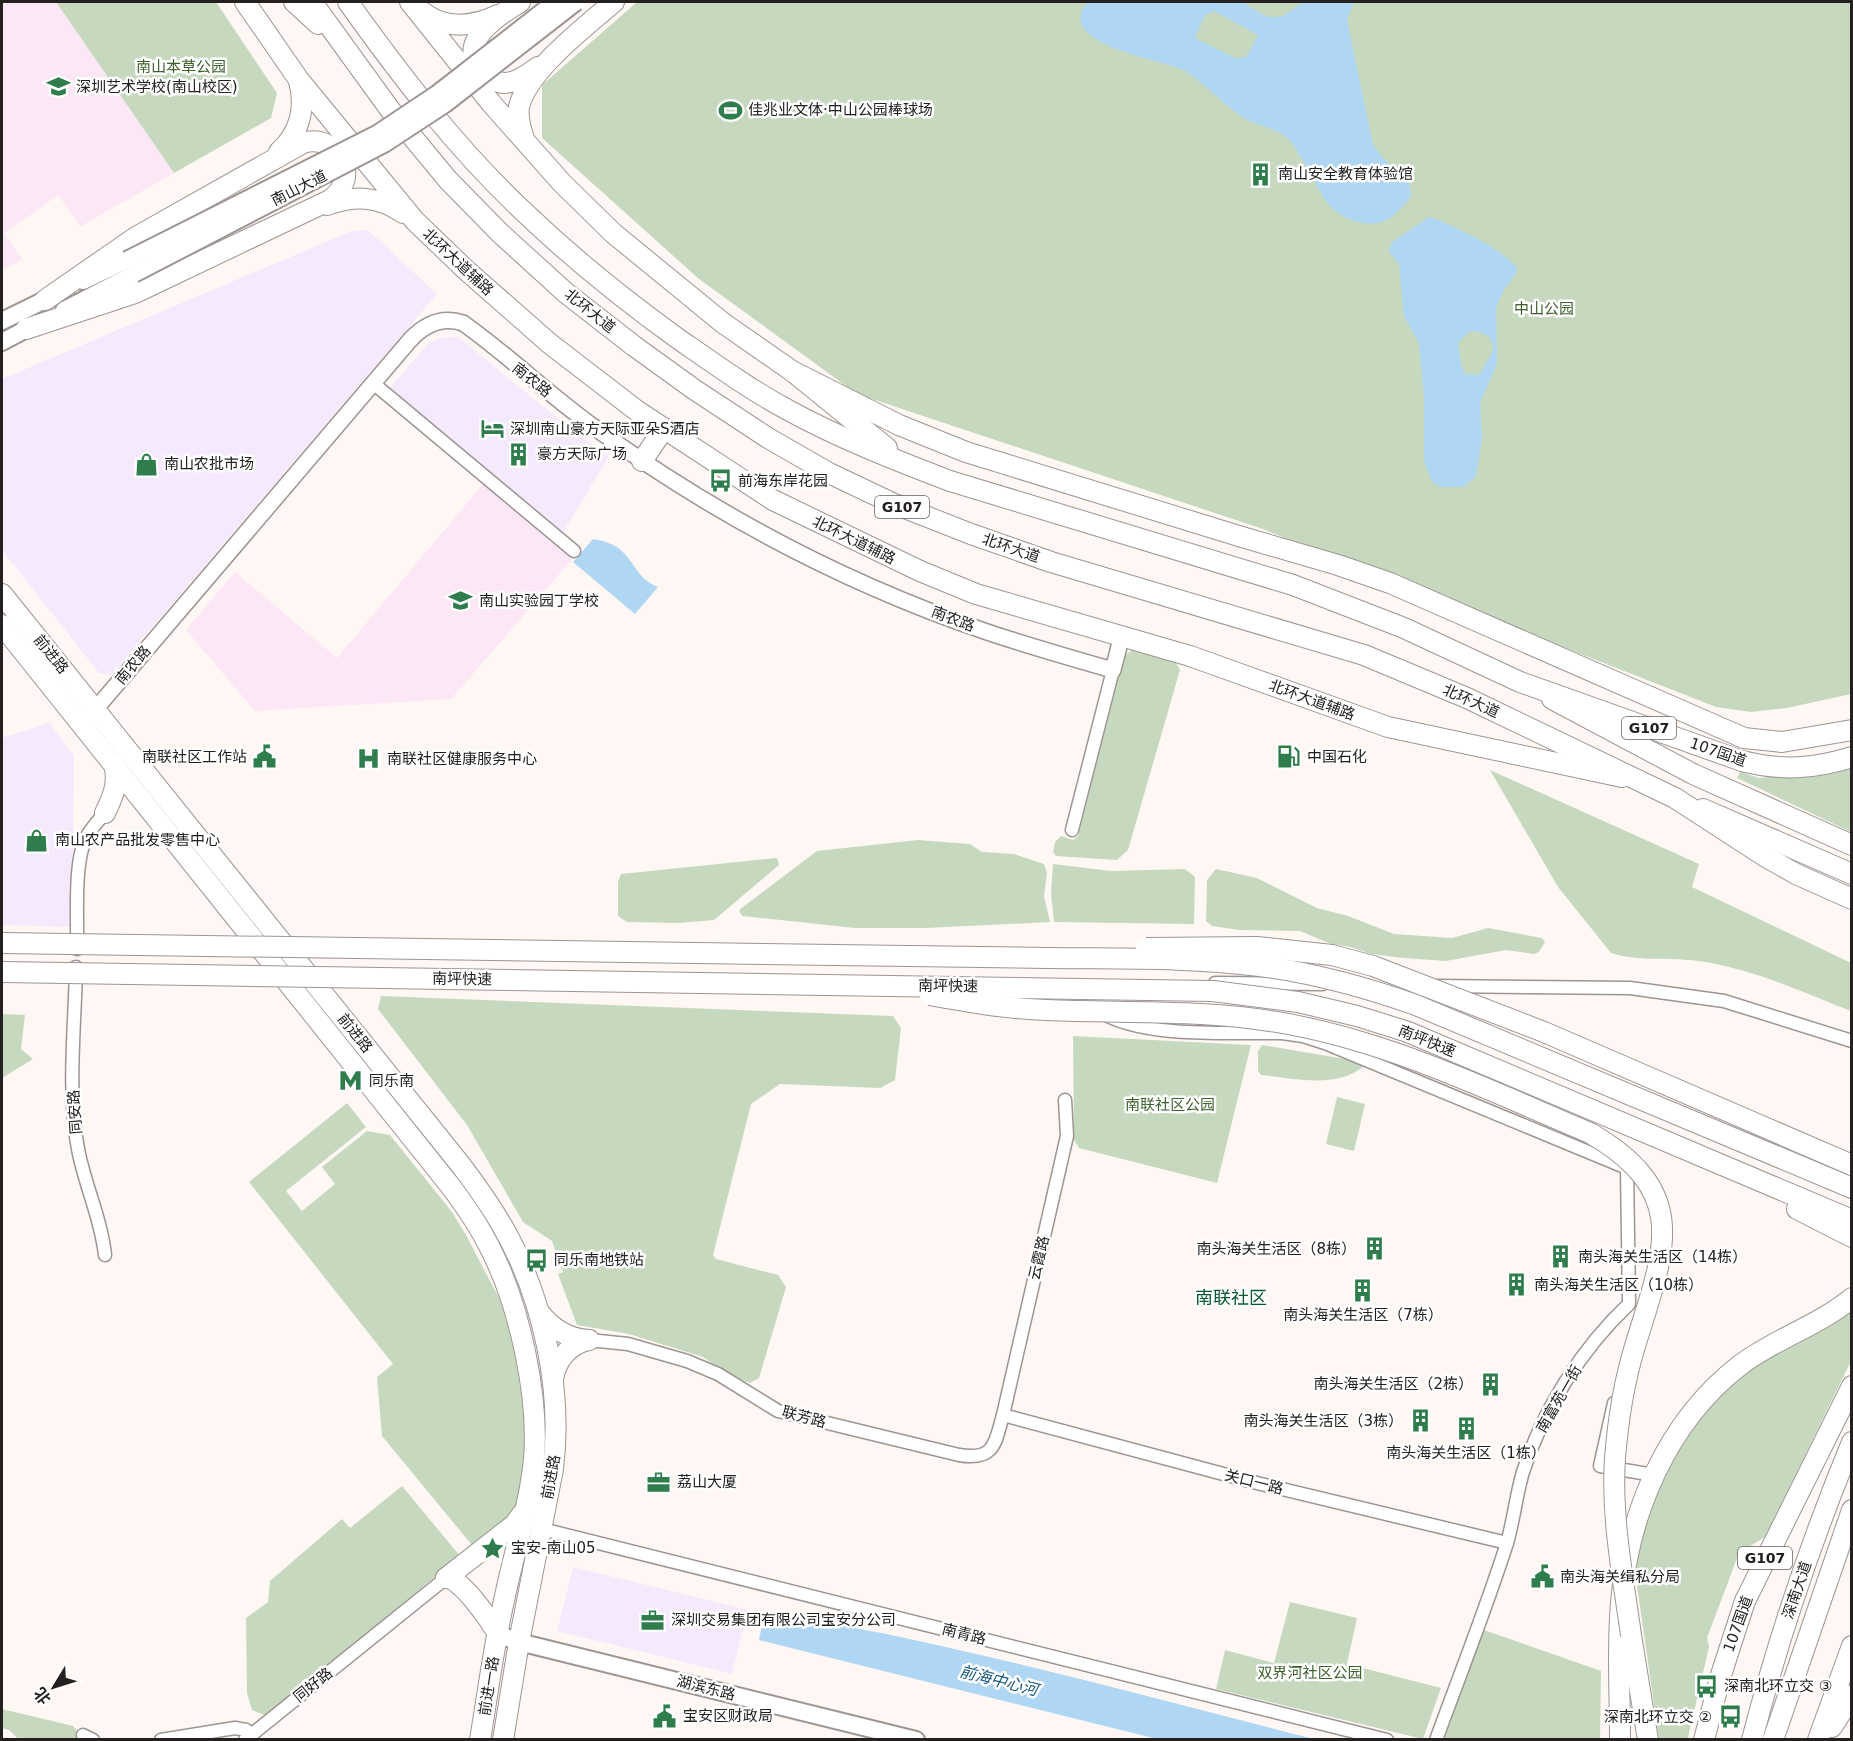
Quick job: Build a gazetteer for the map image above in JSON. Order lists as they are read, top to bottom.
{
  "streets": {
    "main road": [
      "南山大道",
      "北环大道辅路",
      "北环大道",
      "G107",
      "前进路",
      "107国道",
      "南坪快速",
      "深南大道",
      "前进一路",
      "湖滨东路"
    ],
    "street": [
      "南农路",
      "同安路",
      "云霞路",
      "南富苑一街",
      "联芳路",
      "关口一路",
      "南青路",
      "同好路"
    ]
  },
  "crossings": [
    ["北环大道辅路", "北环大道"],
    ["北环大道", "G107"],
    ["北环大道", "107国道"],
    ["南农路", "前进路"],
    ["前进路", "南青路"],
    ["前进路", "前进一路"],
    ["前进路", "湖滨东路"],
    ["云霞路", "联芳路"],
    ["云霞路", "关口一路"],
    ["南富苑一街", "关口一路"],
    ["联芳路", "关口一路"],
    ["前进一路", "湖滨东路"]
  ],
  "districts": ["南联社区"],
  "water": ["前海中心河"],
  "parks": [
    "南山本草公园",
    "中山公园",
    "南联社区公园",
    "双界河社区公园"
  ],
  "places": {
    "school or university": ["深圳艺术学校(南山校区)", "南山实验园丁学校"],
    "sports": ["佳兆业文体·中山公园棒球场"],
    "building": [
      "南山安全教育体验馆",
      "豪方天际广场",
      "南头海关生活区（8栋）",
      "南头海关生活区（14栋）",
      "南头海关生活区（10栋）",
      "南头海关生活区（7栋）",
      "南头海关生活区（2栋）",
      "南头海关生活区（3栋）",
      "南头海关生活区（1栋）"
    ],
    "hotel": ["深圳南山豪方天际亚朵S酒店"],
    "shop": ["南山农批市场", "南山农产品批发零售中心"],
    "bus stop": [
      "前海东岸花园",
      "同乐南地铁站",
      "深南北环立交 ③",
      "深南北环立交 ②"
    ],
    "public building": ["南联社区工作站", "南头海关缉私分局", "宝安区财政局"],
    "fuel station": ["中国石化"],
    "hospital": ["南联社区健康服务中心"],
    "metro station": ["同乐南"],
    "office": ["荔山大厦", "深圳交易集团有限公司宝安分公司"],
    "place": ["宝安-南山05"]
  },
  "north": "bottom left"
}
